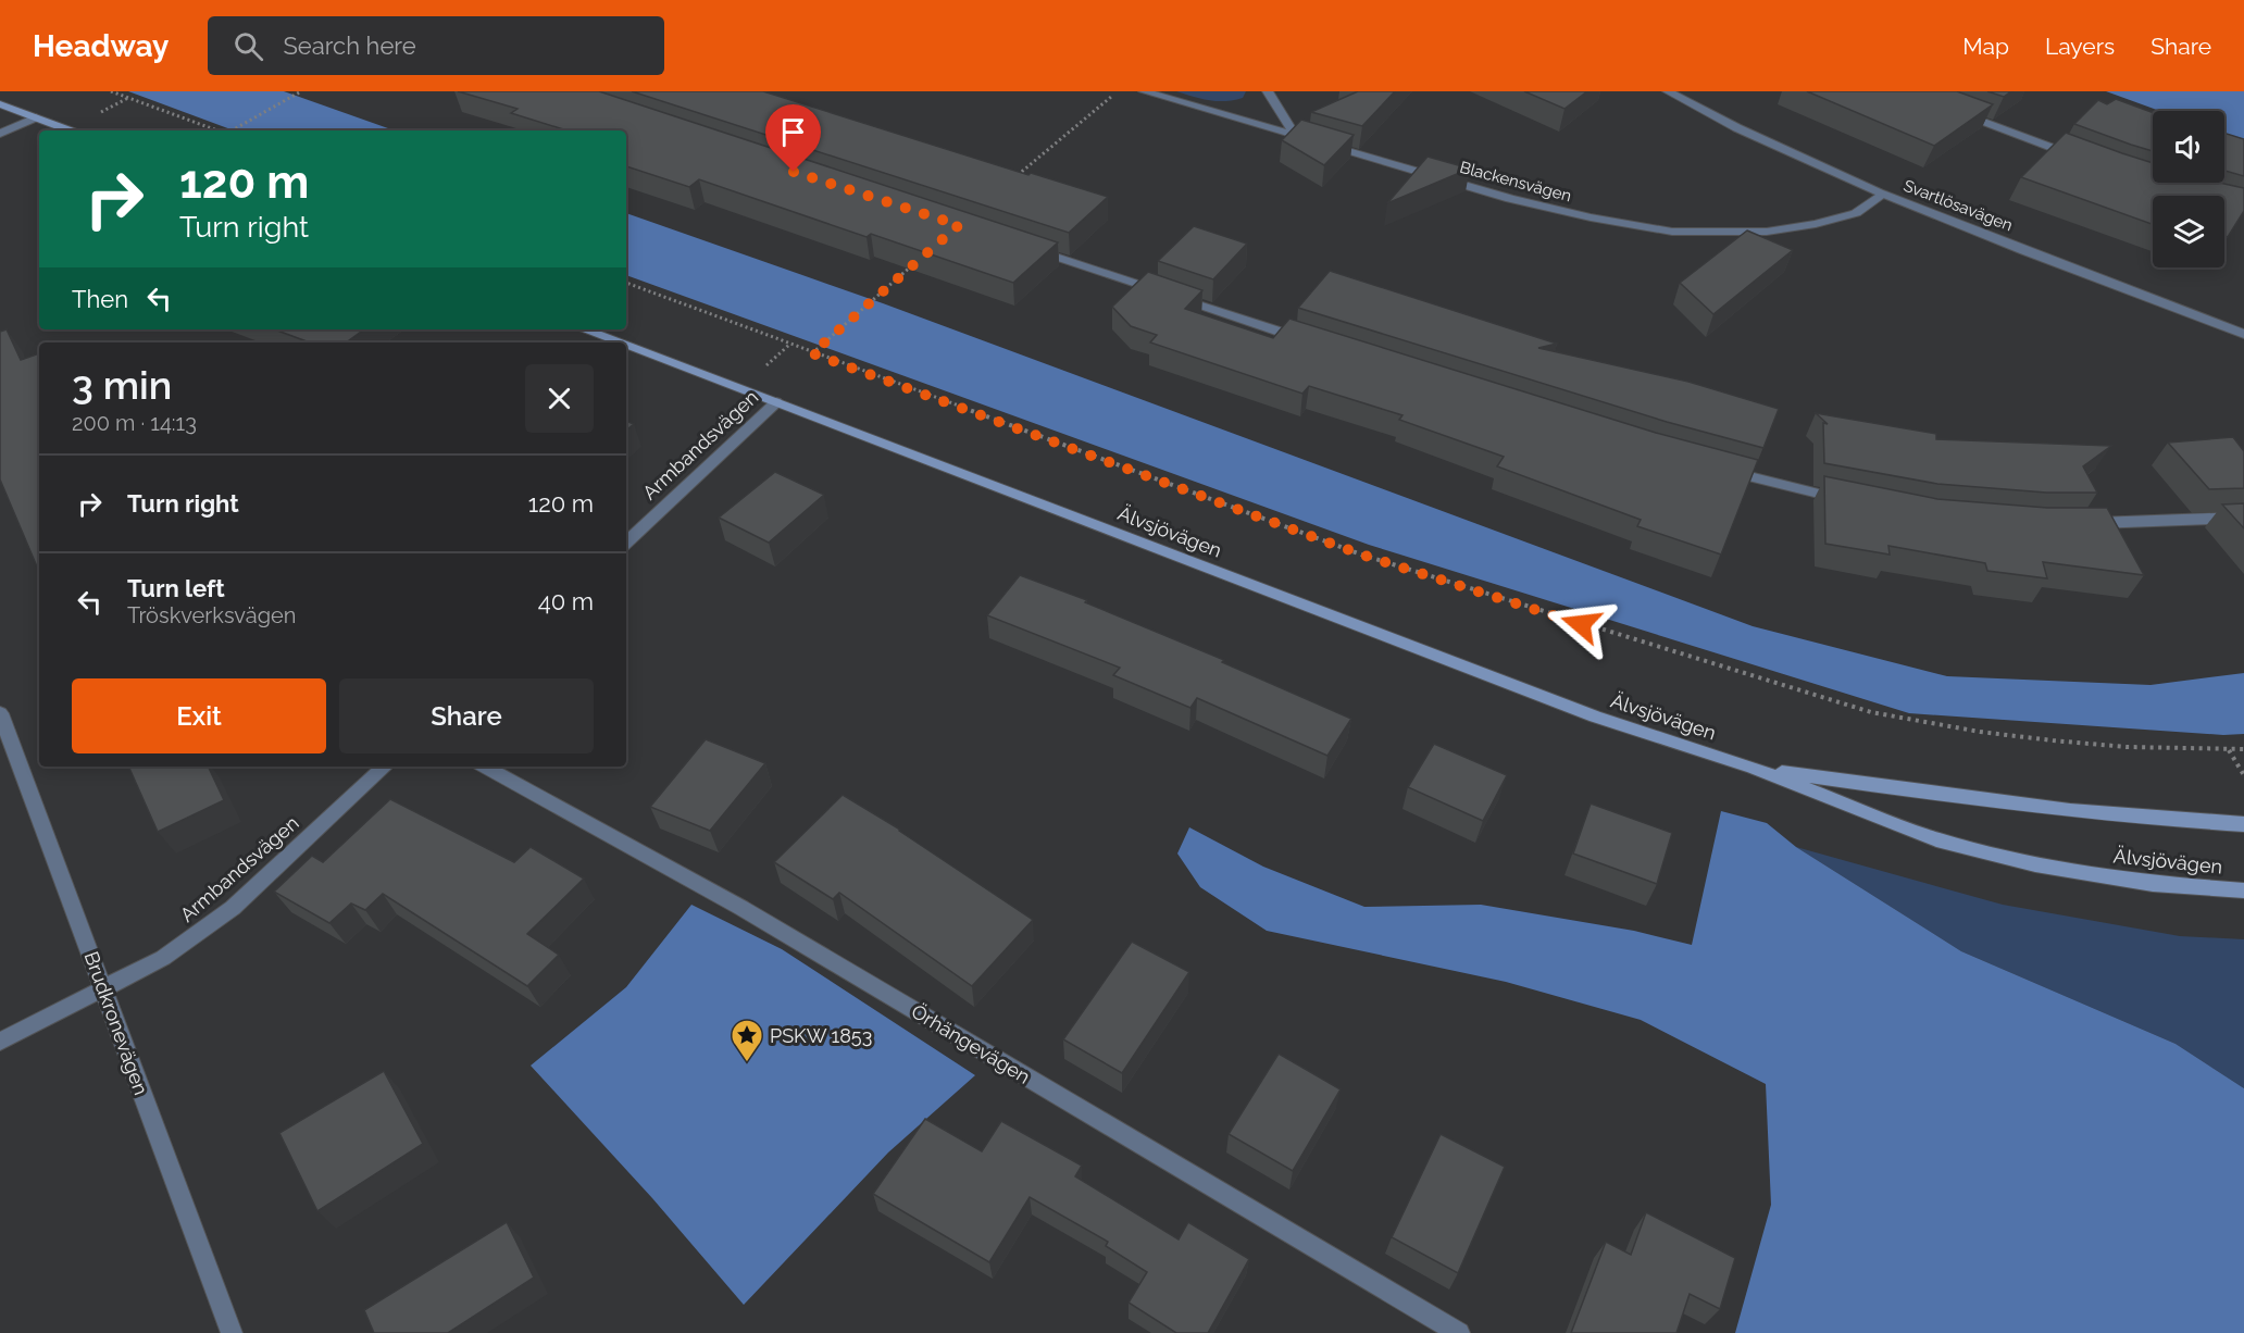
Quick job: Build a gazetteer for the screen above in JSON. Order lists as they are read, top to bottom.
{
  "streets": {
    "main road": ["Älvsjövägen"],
    "street": [
      "Blackensvägen",
      "Svartlösavägen",
      "Armbandsvägen",
      "Brudkronevägen",
      "Örhängevägen"
    ]
  },
  "crossings": [
    ["Blackensvägen", "Svartlösavägen"],
    ["Armbandsvägen", "Älvsjövägen"],
    ["Armbandsvägen", "Brudkronevägen"]
  ],
  "places": {
    "place": ["PSKW 1853"]
  },
  "page": {
    "header": "Headway",
    "search": "Search here",
    "nav": ["Map", "Layers", "Share"],
    "turn": ["120 m", "Turn right"],
    "then": "Then",
    "heading": ["3 min", "200 m · 14:13"],
    "list": [
      {
        "name": "Turn right",
        "value": "120 m"
      },
      {
        "name": "Turn left",
        "note": "Tröskverksvägen",
        "value": "40 m"
      }
    ],
    "buttons": ["Exit", "Share"]
  }
}
